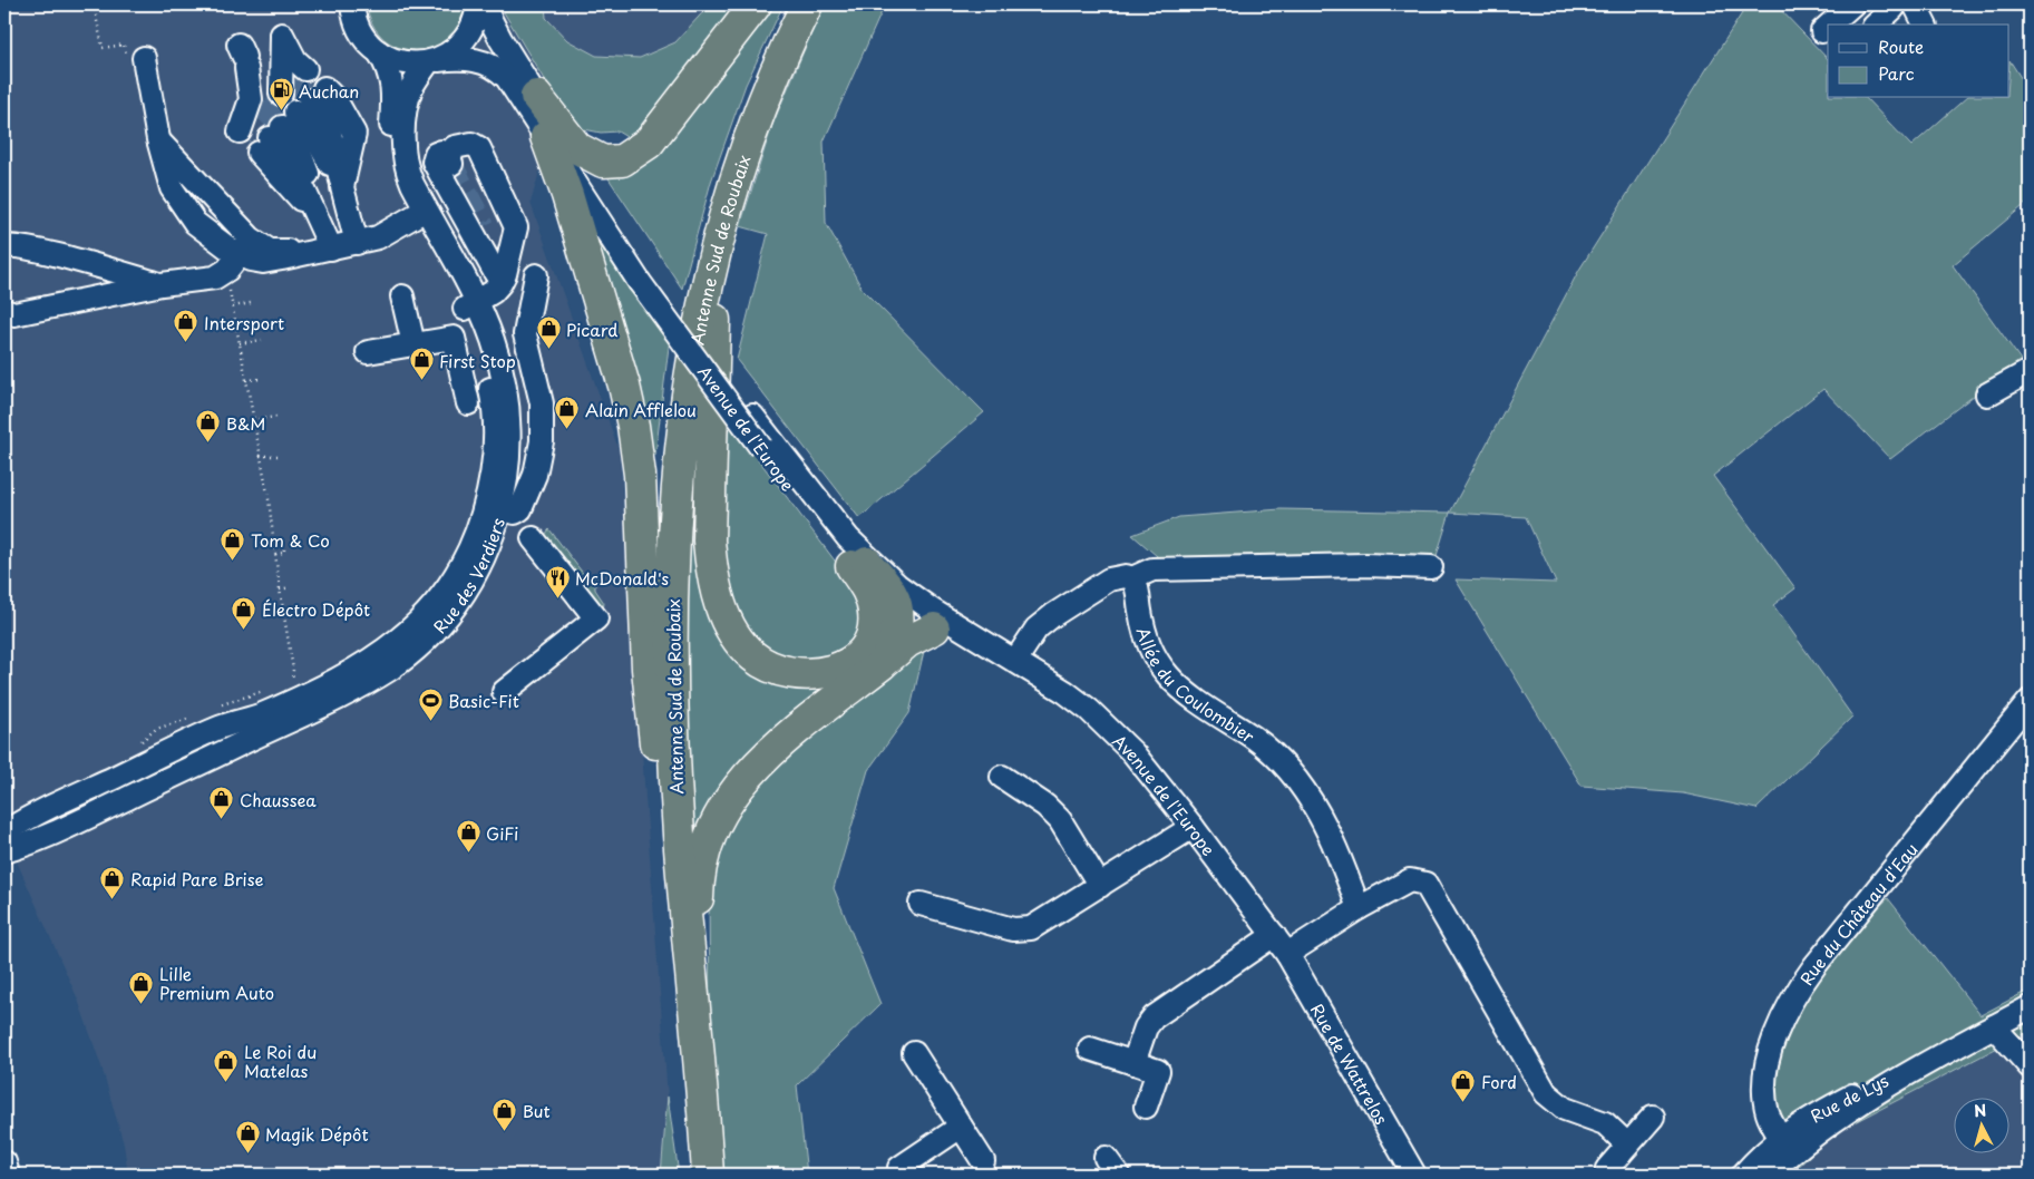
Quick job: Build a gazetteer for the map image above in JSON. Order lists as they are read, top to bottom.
{
  "streets": {
    "highway": ["Antenne Sud de Roubaix"],
    "street": [
      "Avenue de l'Europe",
      "Rue des Verdiers",
      "Allée du Coulombier",
      "Rue du Château d'Eau",
      "Rue de Wattrelos",
      "Rue de Lys"
    ]
  },
  "crossings": [
    ["Avenue de l'Europe", "Rue des Verdiers"],
    ["Avenue de l'Europe", "Rue de Wattrelos"],
    ["Rue du Château d'Eau", "Rue de Lys"]
  ],
  "places": {
    "fuel station": ["Auchan"],
    "shop": [
      "Intersport",
      "Picard",
      "First Stop",
      "Alain Afflelou",
      "B&M",
      "Tom & Co",
      "Électro Dépôt",
      "Chaussea",
      "GiFi",
      "Rapid Pare Brise",
      "Lille Premium Auto",
      "Le Roi du Matelas",
      "Ford",
      "But",
      "Magik Dépôt"
    ],
    "restaurant": ["McDonald's"],
    "sports": ["Basic-Fit"]
  },
  "legend": ["Route", "Parc"],
  "north": "top"
}
